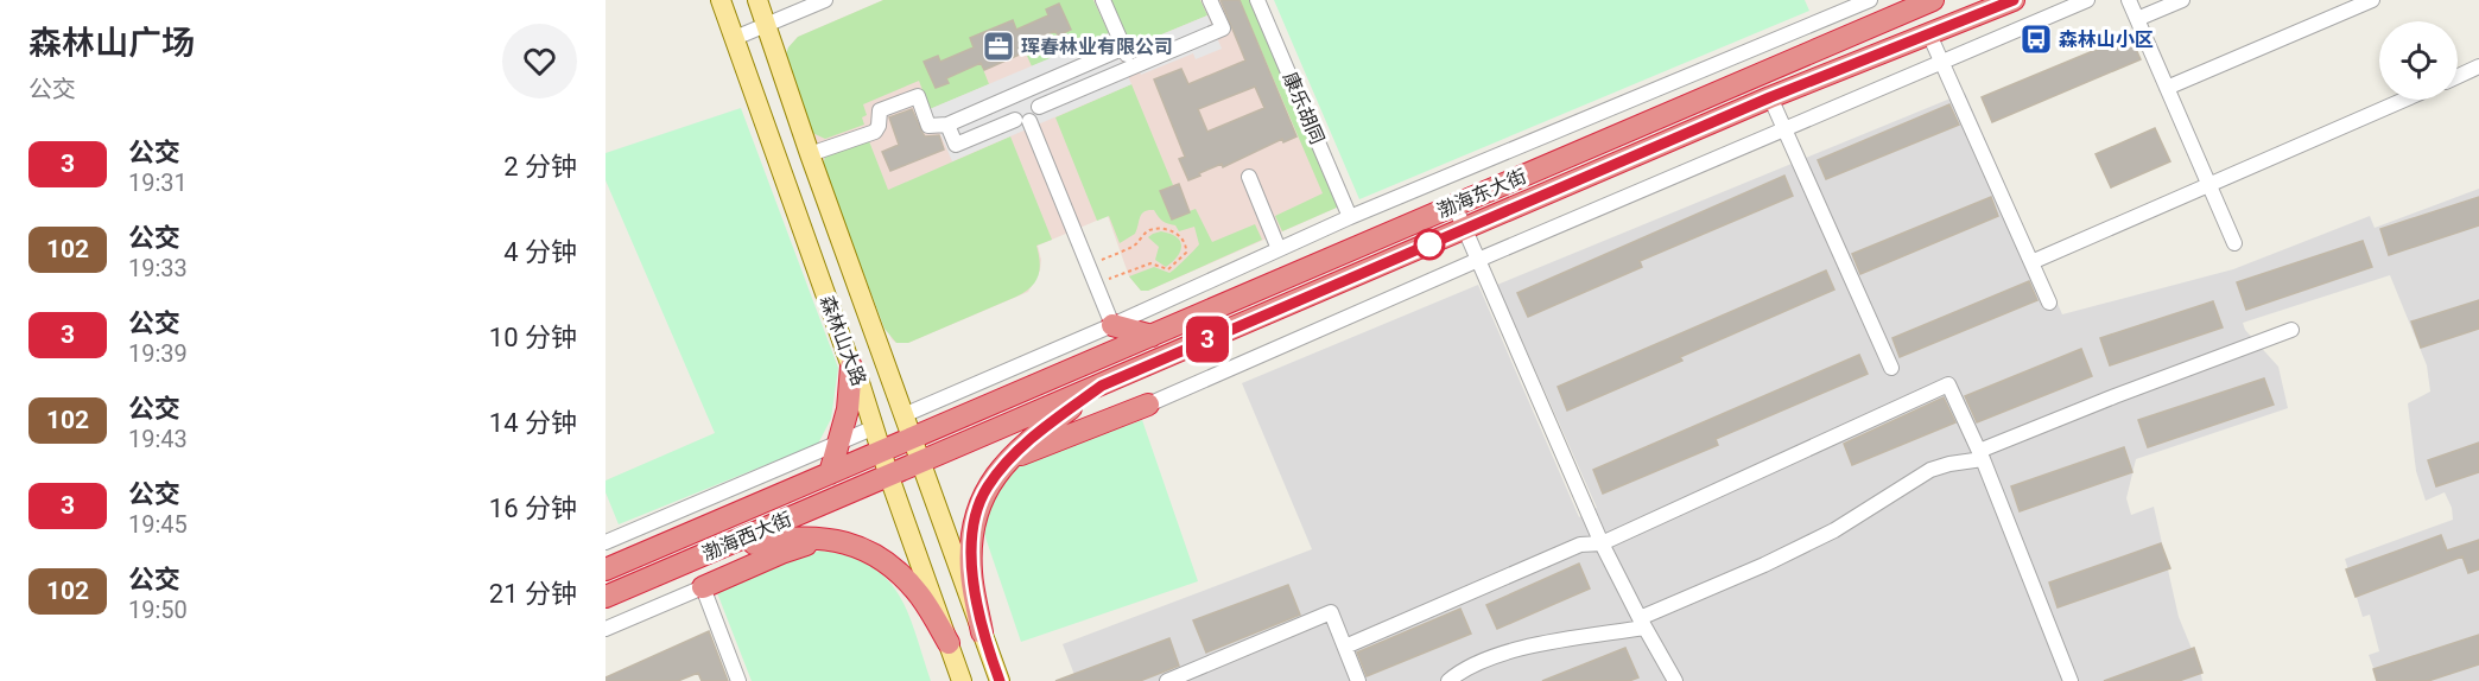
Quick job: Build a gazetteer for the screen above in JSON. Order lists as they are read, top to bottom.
{
  "streets": {
    "highway": ["渤海东大街", "渤海西大街"],
    "main road": ["森林山大路"],
    "street": ["康乐胡同"]
  },
  "crossings": [
    ["康乐胡同", "渤海东大街"],
    ["渤海东大街", "森林山大路"],
    ["渤海东大街", "渤海西大街"],
    ["森林山大路", "渤海西大街"]
  ],
  "places": {
    "bus stop": ["森林山小区"],
    "office": ["珲春林业有限公司"]
  },
  "lines": ["bus line 3"],
  "page": {
    "heading": ["森林山广场", "公交"],
    "on_map": "3",
    "list": [
      {
        "mark": "3",
        "name": "公交",
        "note": "19:31",
        "value": "2 分钟"
      },
      {
        "mark": "102",
        "name": "公交",
        "note": "19:33",
        "value": "4 分钟"
      },
      {
        "mark": "3",
        "name": "公交",
        "note": "19:39",
        "value": "10 分钟"
      },
      {
        "mark": "102",
        "name": "公交",
        "note": "19:43",
        "value": "14 分钟"
      },
      {
        "mark": "3",
        "name": "公交",
        "note": "19:45",
        "value": "16 分钟"
      },
      {
        "mark": "102",
        "name": "公交",
        "note": "19:50",
        "value": "21 分钟"
      }
    ]
  }
}
